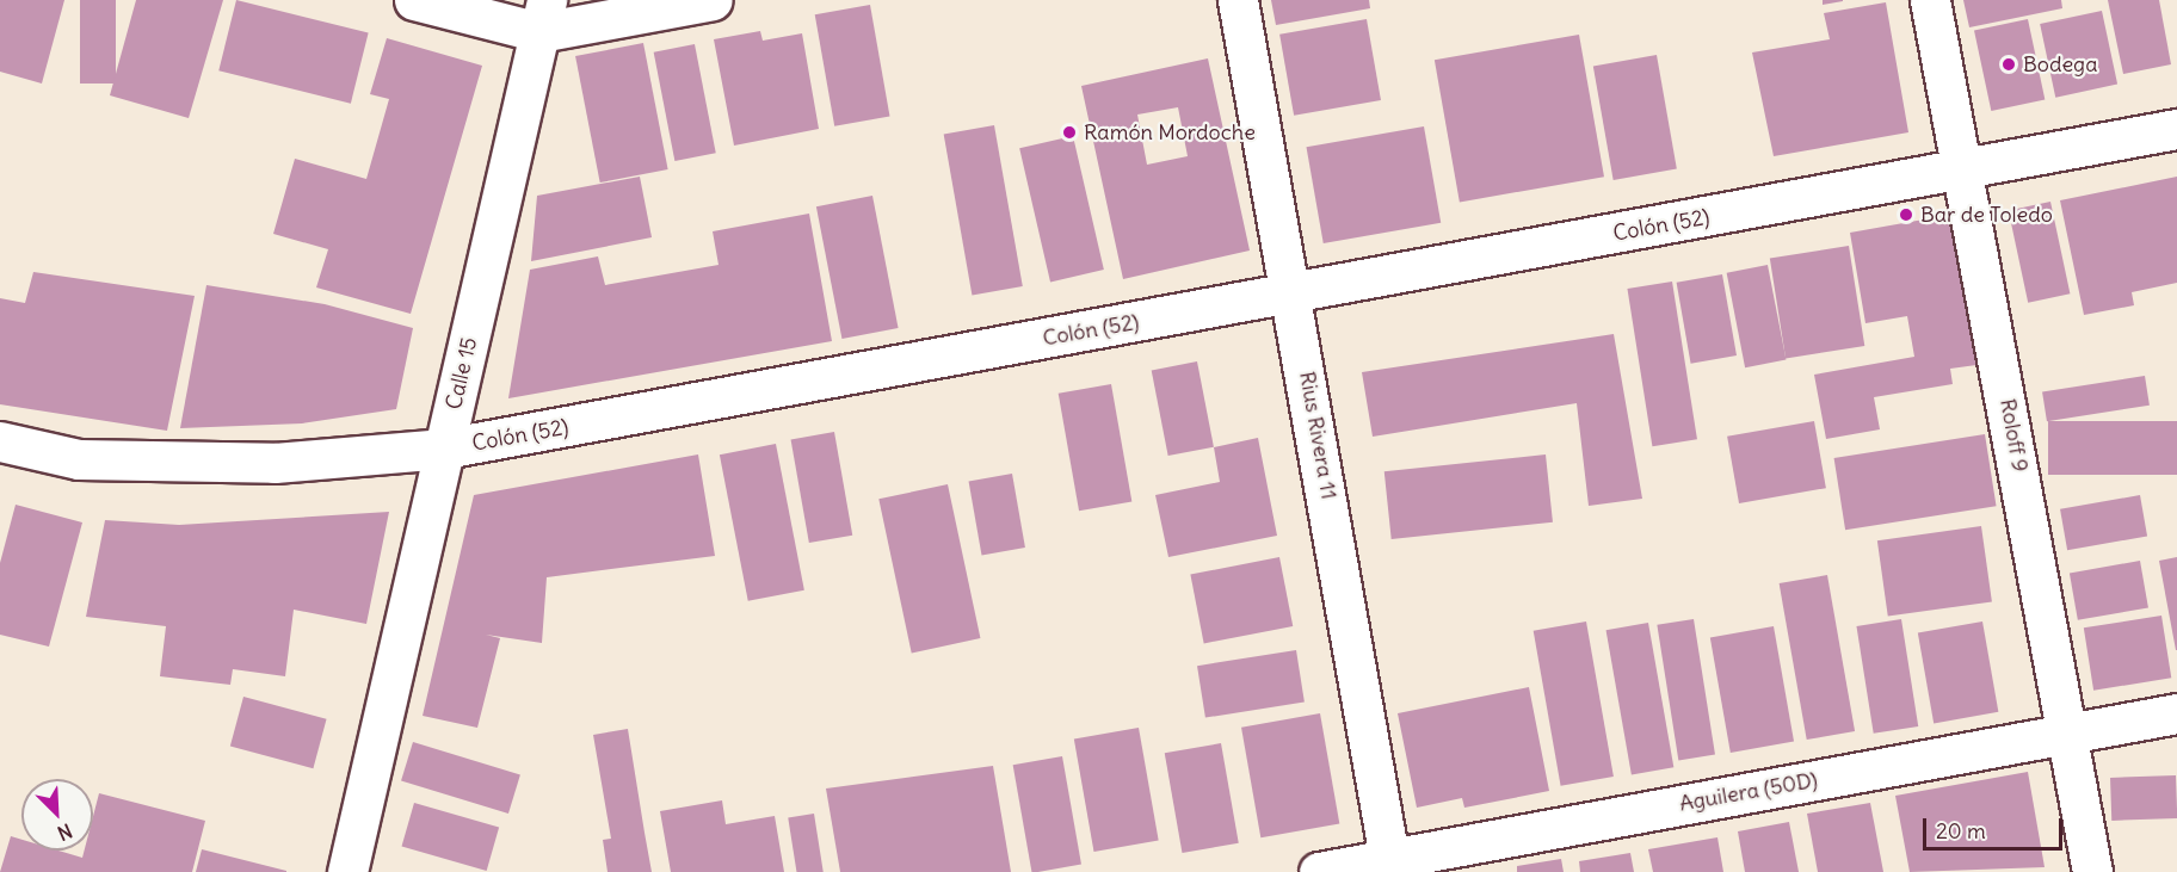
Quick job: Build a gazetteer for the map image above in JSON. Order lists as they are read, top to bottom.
{
  "streets": {
    "street": [
      "Colón (52)",
      "Calle 15",
      "Rius Rivera 11",
      "Roloff 9",
      "Aguilera (50D)"
    ]
  },
  "crossings": [
    ["Colón (52)", "Calle 15"],
    ["Colón (52)", "Rius Rivera 11"],
    ["Colón (52)", "Roloff 9"],
    ["Rius Rivera 11", "Aguilera (50D)"],
    ["Roloff 9", "Aguilera (50D)"]
  ],
  "places": ["Bodega", "Ramón Mordoche", "Bar de Toledo"],
  "scale_bar": "20 m",
  "north": "bottom right"
}
